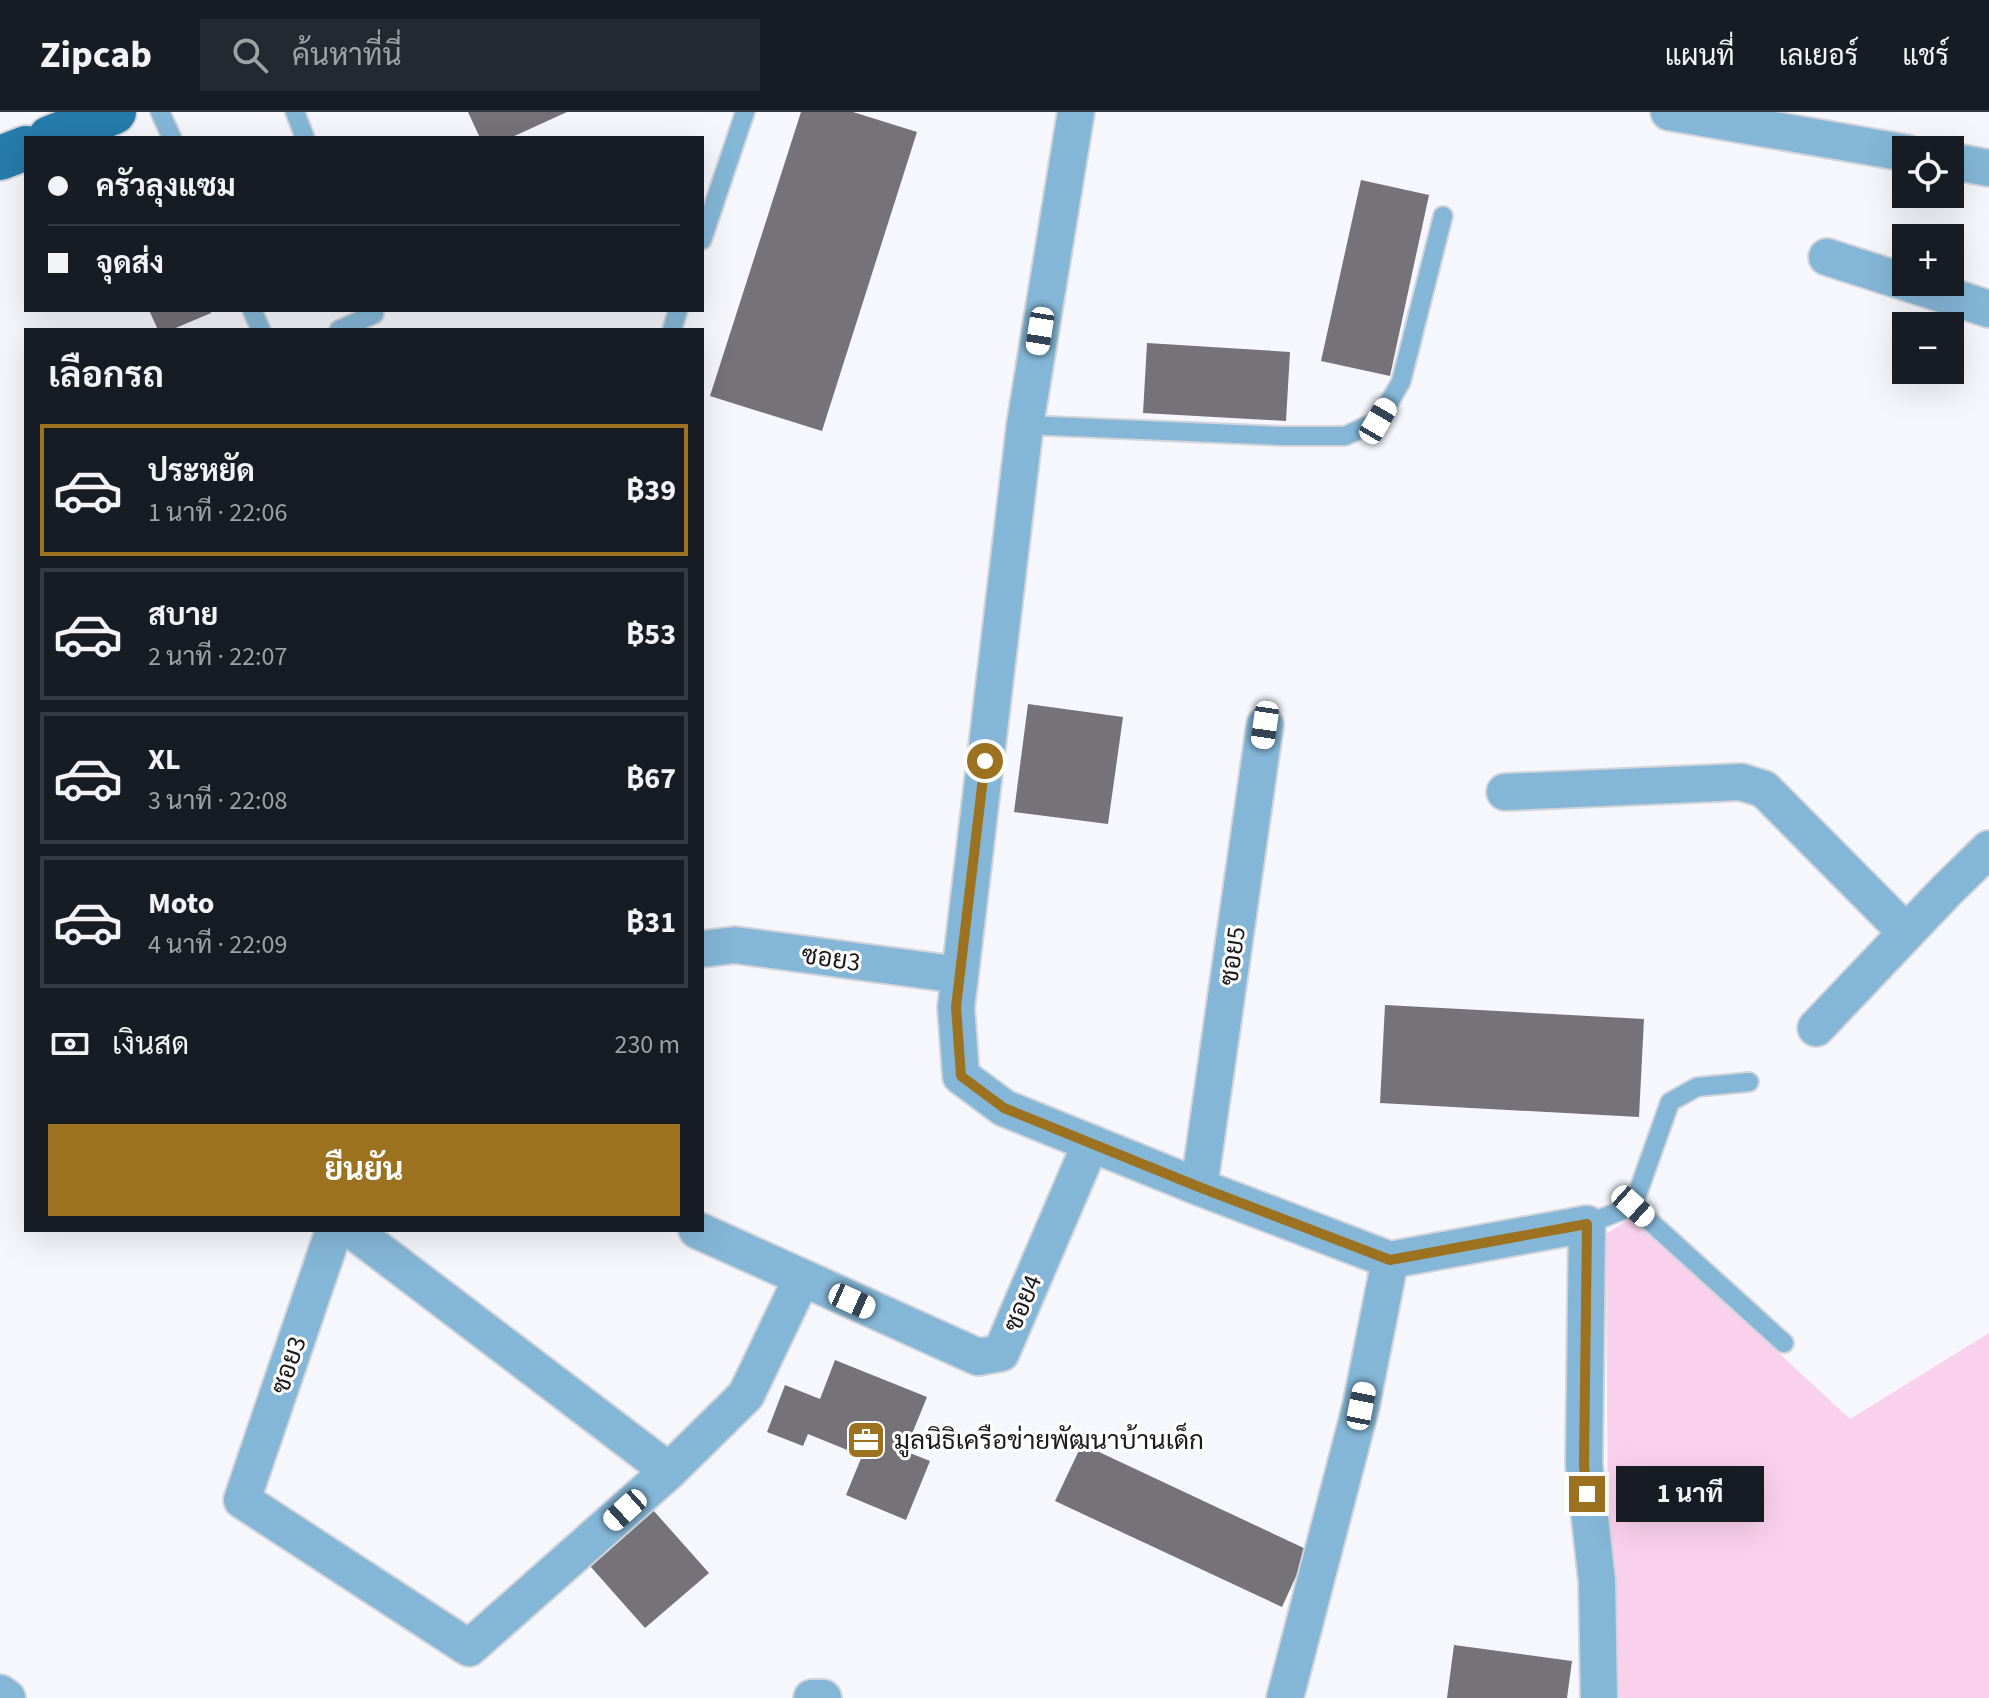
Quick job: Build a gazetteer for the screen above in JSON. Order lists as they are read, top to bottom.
{
  "streets": {
    "street": ["ซอย5", "ซอย3", "ซอย4"]
  },
  "places": {
    "office": ["มูลนิธิเครือข่ายพัฒนาบ้านเด็ก"]
  },
  "page": {
    "header": "Zipcab",
    "search": "ค้นหาที่นี่",
    "nav": ["แผนที่", "เลเยอร์", "แชร์"],
    "map_buttons": ["+", "−"],
    "banner": ["ครัวลุงแซม", "จุดส่ง"],
    "heading": "เลือกรถ",
    "list": [
      {
        "name": "ประหยัด",
        "note": "1 นาที · 22:06",
        "value": "฿39"
      },
      {
        "name": "สบาย",
        "note": "2 นาที · 22:07",
        "value": "฿53"
      },
      {
        "name": "XL",
        "note": "3 นาที · 22:08",
        "value": "฿67"
      },
      {
        "name": "Moto",
        "note": "4 นาที · 22:09",
        "value": "฿31"
      }
    ],
    "pay": ["เงินสด", "230 m"],
    "buttons": "ยืนยัน",
    "bubble": "1 นาที"
  }
}
